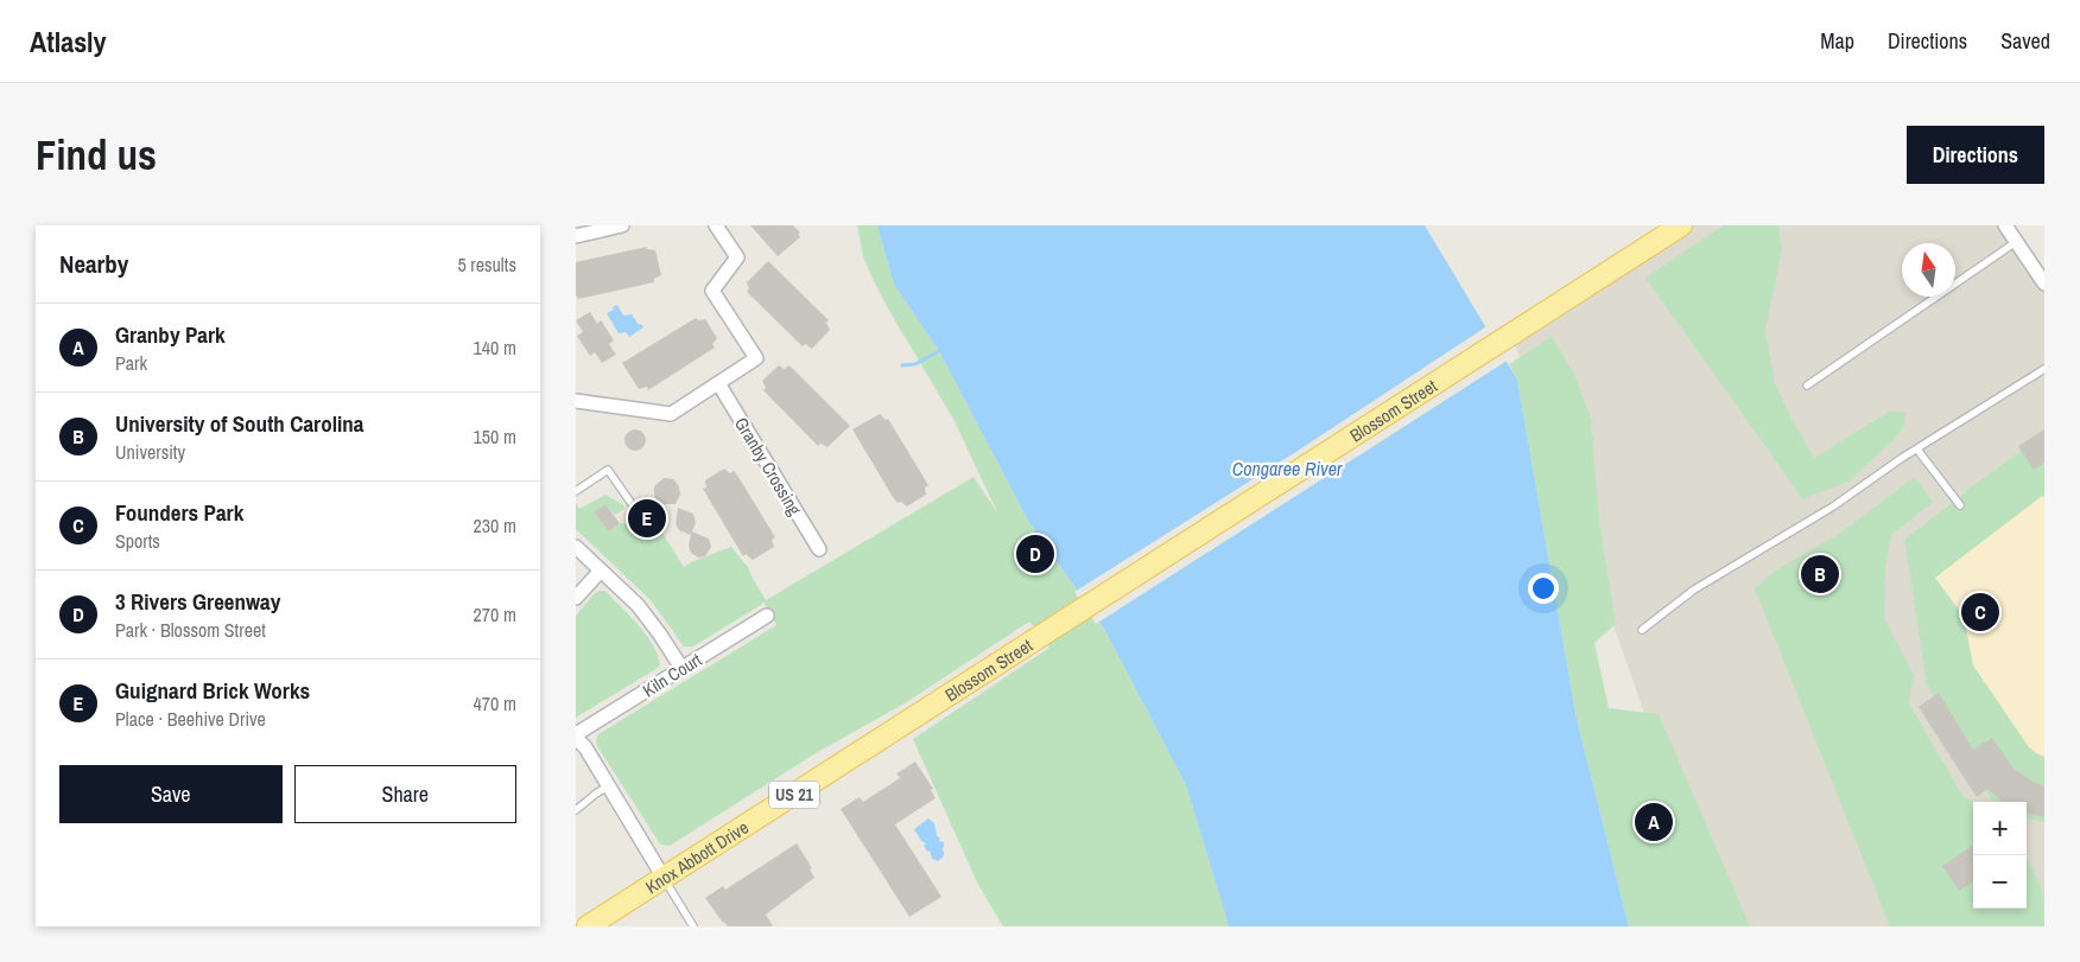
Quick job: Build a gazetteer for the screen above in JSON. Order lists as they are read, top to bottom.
{
  "streets": {
    "main road": ["Blossom Street", "US 21", "Knox Abbott Drive"],
    "street": ["Granby Crossing", "Kiln Court"]
  },
  "crossings": [
    ["Blossom Street", "Knox Abbott Drive"]
  ],
  "water": ["Congaree River"],
  "north": "top",
  "page": {
    "header": "Atlasly",
    "nav": ["Map", "Directions", "Saved"],
    "buttons": [
      "Directions",
      ["Save", "Share"]
    ],
    "title": "Find us",
    "heading": ["Nearby", "5 results"],
    "list": [
      {
        "mark": "A",
        "name": "Granby Park",
        "note": "Park",
        "value": "140 m"
      },
      {
        "mark": "B",
        "name": "University of South Carolina",
        "note": "University",
        "value": "150 m"
      },
      {
        "mark": "C",
        "name": "Founders Park",
        "note": "Sports",
        "value": "230 m"
      },
      {
        "mark": "D",
        "name": "3 Rivers Greenway",
        "note": "Park · Blossom Street",
        "value": "270 m"
      },
      {
        "mark": "E",
        "name": "Guignard Brick Works",
        "note": "Place · Beehive Drive",
        "value": "470 m"
      }
    ],
    "pins": [
      "E",
      "D",
      "B",
      "C",
      "A"
    ],
    "map_buttons": ["+", "−"]
  }
}
